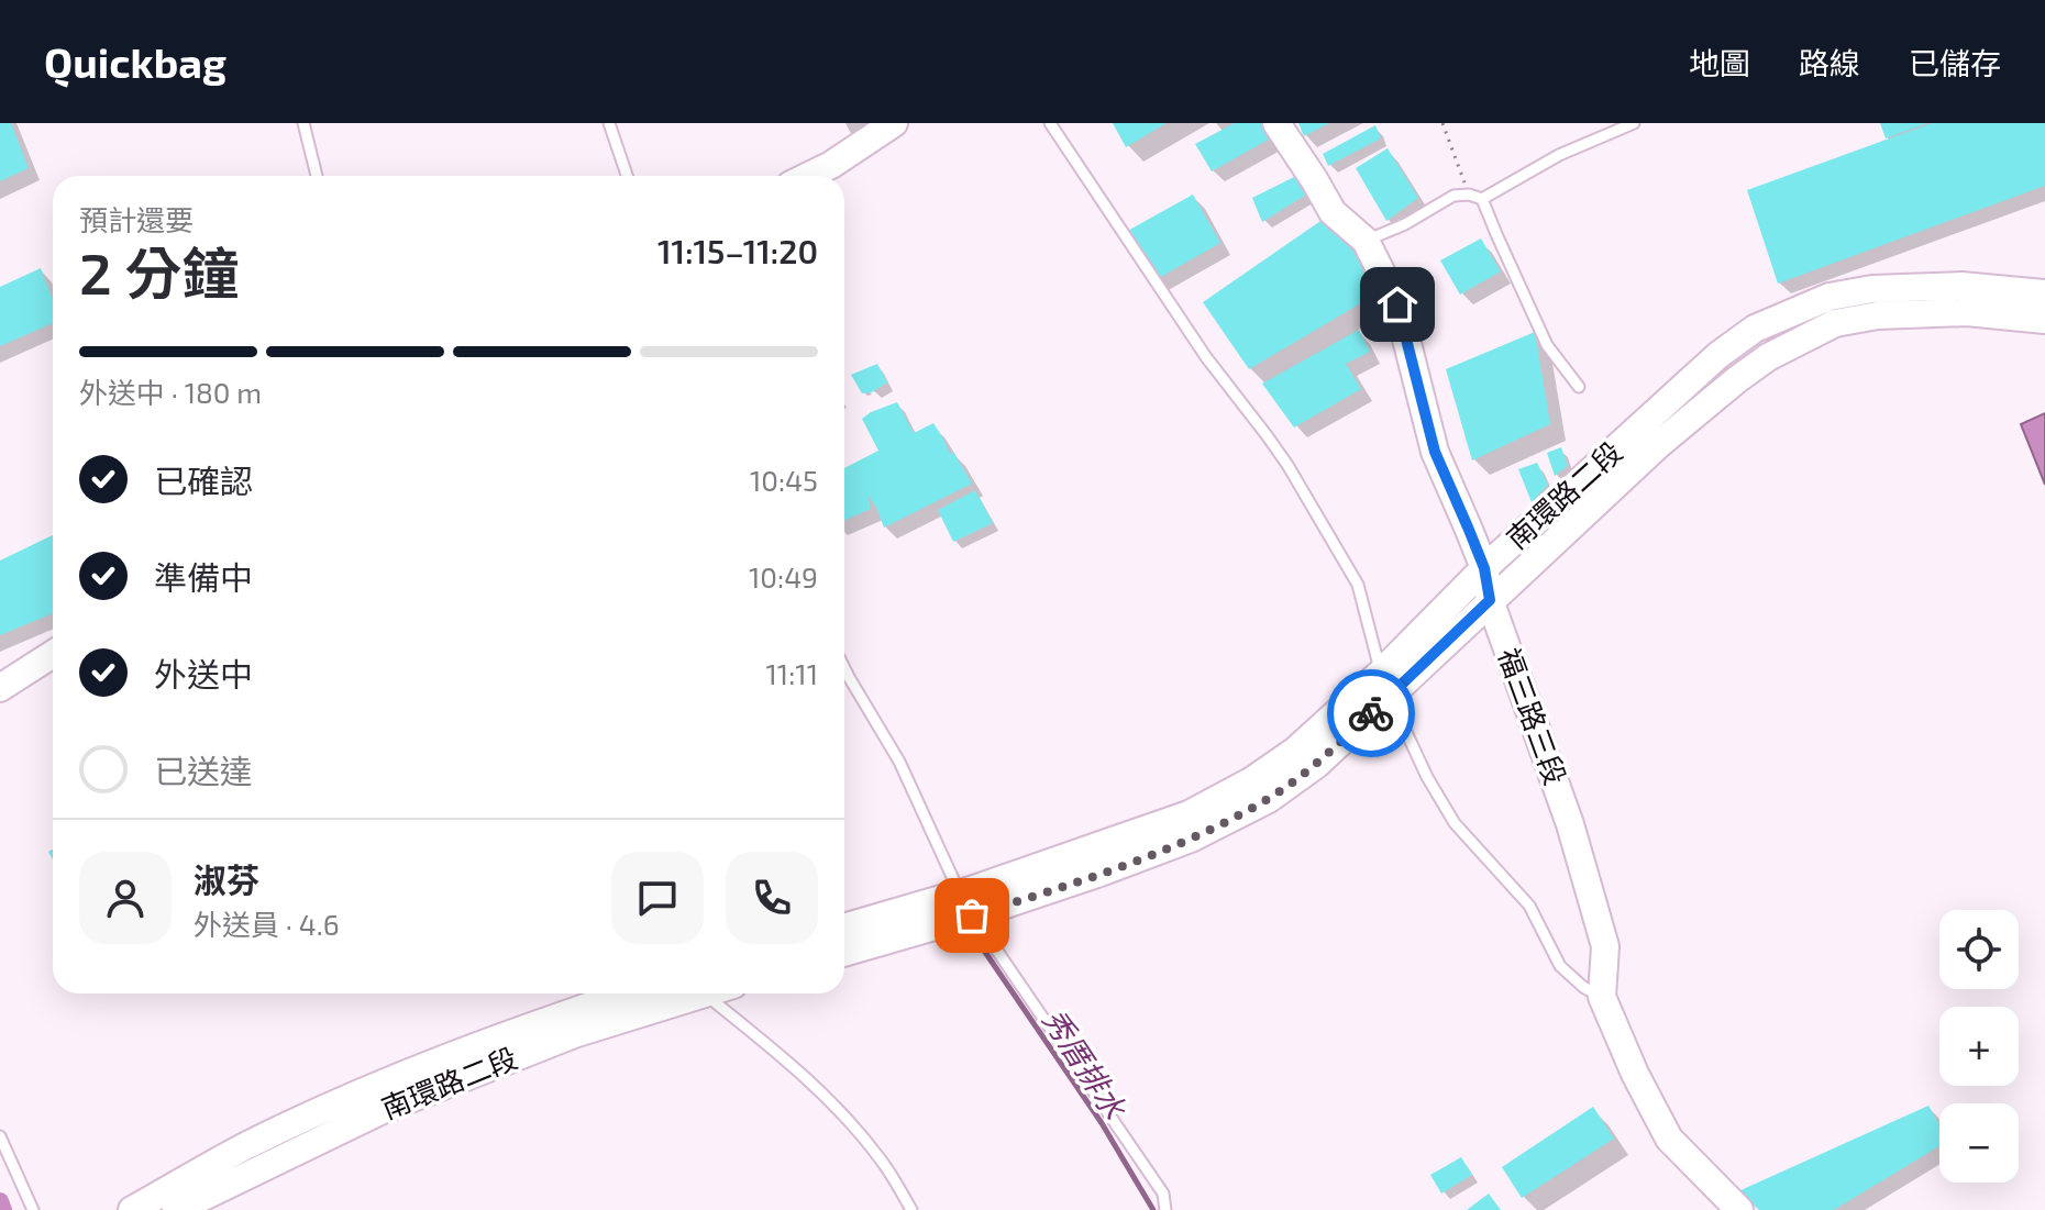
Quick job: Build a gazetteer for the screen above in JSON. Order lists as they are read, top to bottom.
{
  "streets": {
    "street": ["南環路二段", "福三路三段"]
  },
  "crossings": [
    ["南環路二段", "福三路三段"]
  ],
  "water": ["秀厝排水"],
  "page": {
    "header": "Quickbag",
    "nav": ["地圖", "路線", "已儲存"],
    "heading": ["2 分鐘", "預計還要", "11:15–11:20"],
    "panel": ["淑芬", "外送員 · 4.6"],
    "bar": "外送中 · 180 m",
    "list": [
      ["已確認", "10:45"],
      ["準備中", "10:49"],
      ["外送中", "11:11"],
      "已送達"
    ],
    "map_buttons": ["+", "−"]
  }
}
